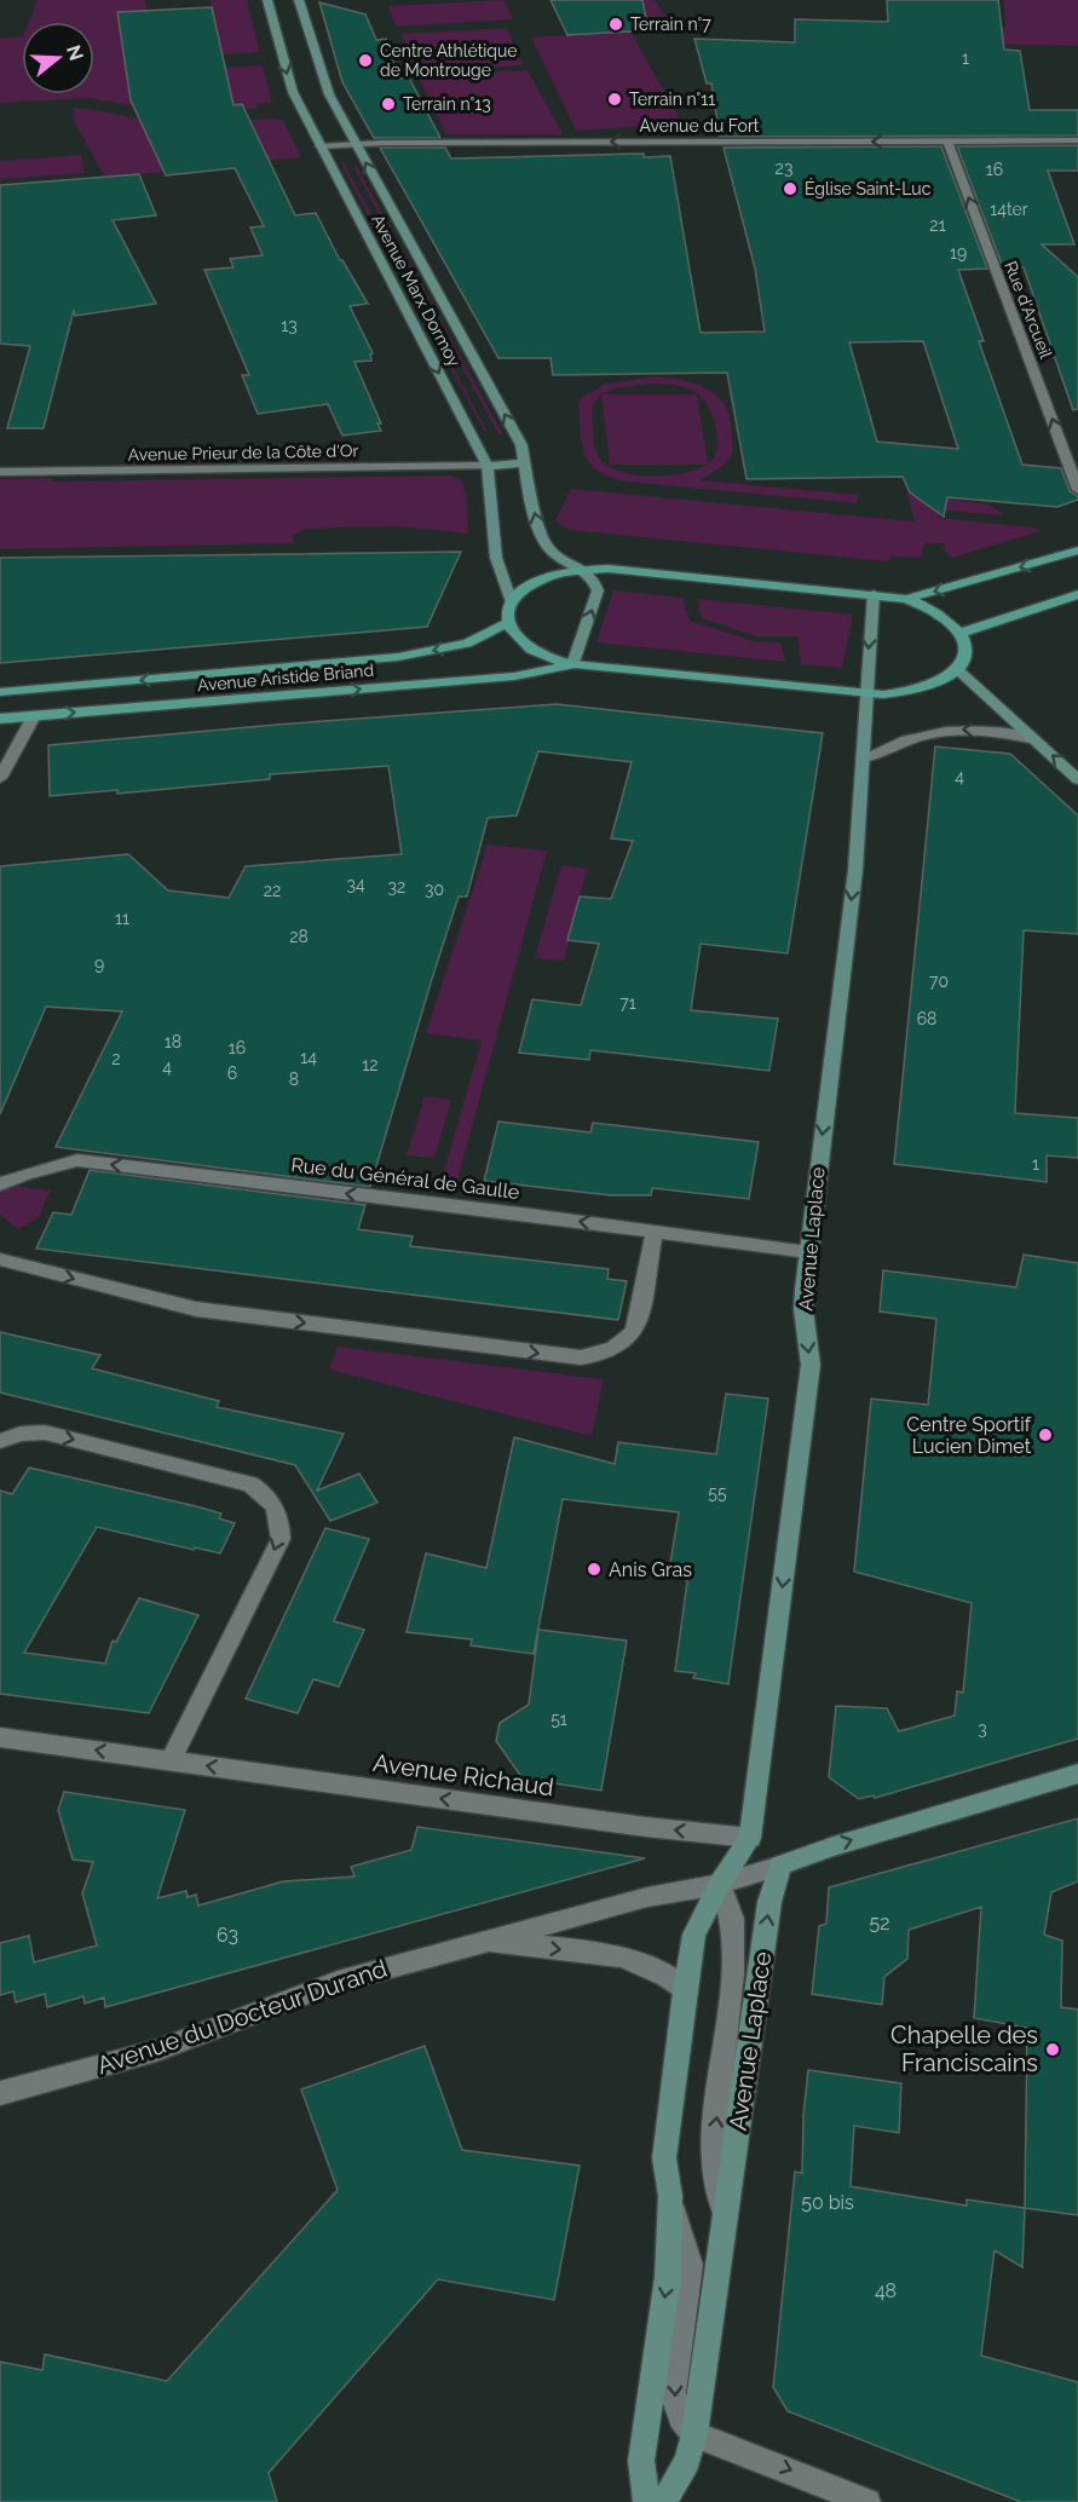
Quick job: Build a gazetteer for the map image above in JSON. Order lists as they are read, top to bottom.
{
  "streets": {
    "main road": ["Avenue Marx Dormoy", "Avenue Aristide Briand", "Avenue Laplace"],
    "street": [
      "Avenue du Fort",
      "Rue d'Arcueil",
      "Avenue Prieur de la Côte d'Or",
      "Rue du Général de Gaulle",
      "Avenue Richaud",
      "Avenue du Docteur Durand"
    ]
  },
  "crossings": [
    ["Avenue du Fort", "Avenue Marx Dormoy"],
    ["Avenue du Fort", "Rue d'Arcueil"],
    ["Avenue Marx Dormoy", "Avenue Prieur de la Côte d'Or"],
    ["Avenue Marx Dormoy", "Avenue Aristide Briand"],
    ["Avenue Aristide Briand", "Avenue Laplace"],
    ["Rue du Général de Gaulle", "Avenue Laplace"],
    ["Avenue Laplace", "Avenue Richaud"],
    ["Avenue Laplace", "Avenue du Docteur Durand"]
  ],
  "one_way": [
    "Avenue du Fort",
    "Rue d'Arcueil",
    "Rue du Général de Gaulle",
    "Avenue Richaud"
  ],
  "places": [
    "Terrain n°7",
    "Centre Athlétique de Montrouge",
    "Terrain n°11",
    "Terrain n°13",
    "Église Saint-Luc",
    "Centre Sportif Lucien Dimet",
    "Anis Gras",
    "Chapelle des Franciscains"
  ],
  "house_numbers": [
    "1",
    "23",
    "16",
    "14ter",
    "21",
    "19",
    "13",
    "4",
    "34",
    "32",
    "30",
    "22",
    "11",
    "28",
    "9",
    "70",
    "71",
    "68",
    "18",
    "16",
    "14",
    "2",
    "12",
    "4",
    "6",
    "8",
    "1",
    "55",
    "51",
    "3",
    "52",
    "63",
    "50 bis",
    "48"
  ],
  "north": "right"
}
